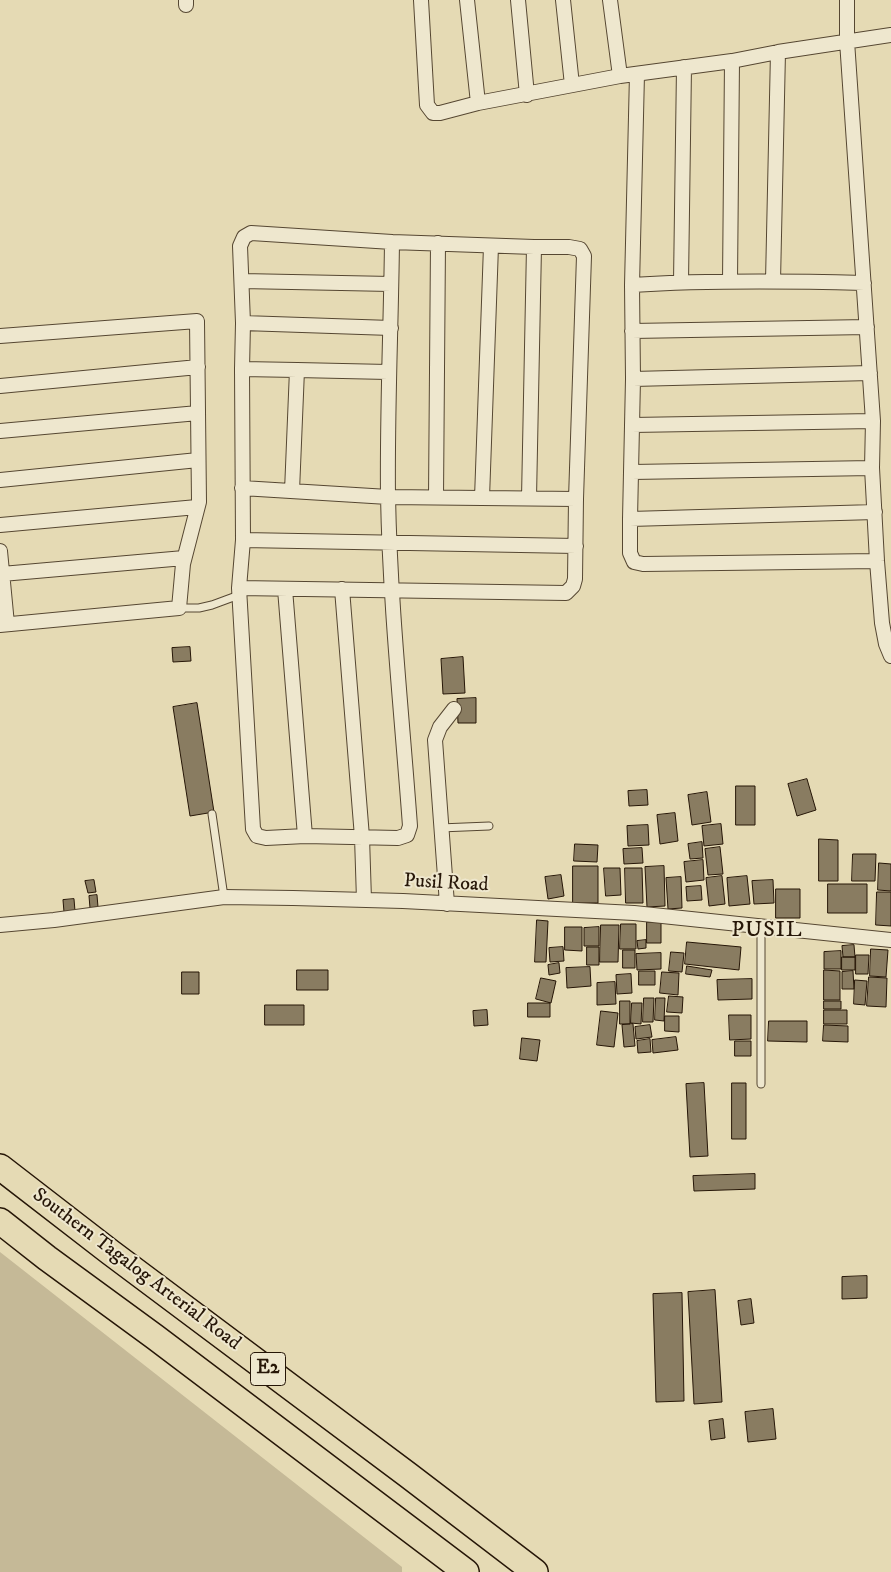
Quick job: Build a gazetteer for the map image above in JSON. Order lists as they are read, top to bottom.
{
  "streets": {
    "highway": ["Southern Tagalog Arterial Road", "E2"],
    "street": ["Pusil Road"]
  },
  "districts": ["PUSIL"]
}
